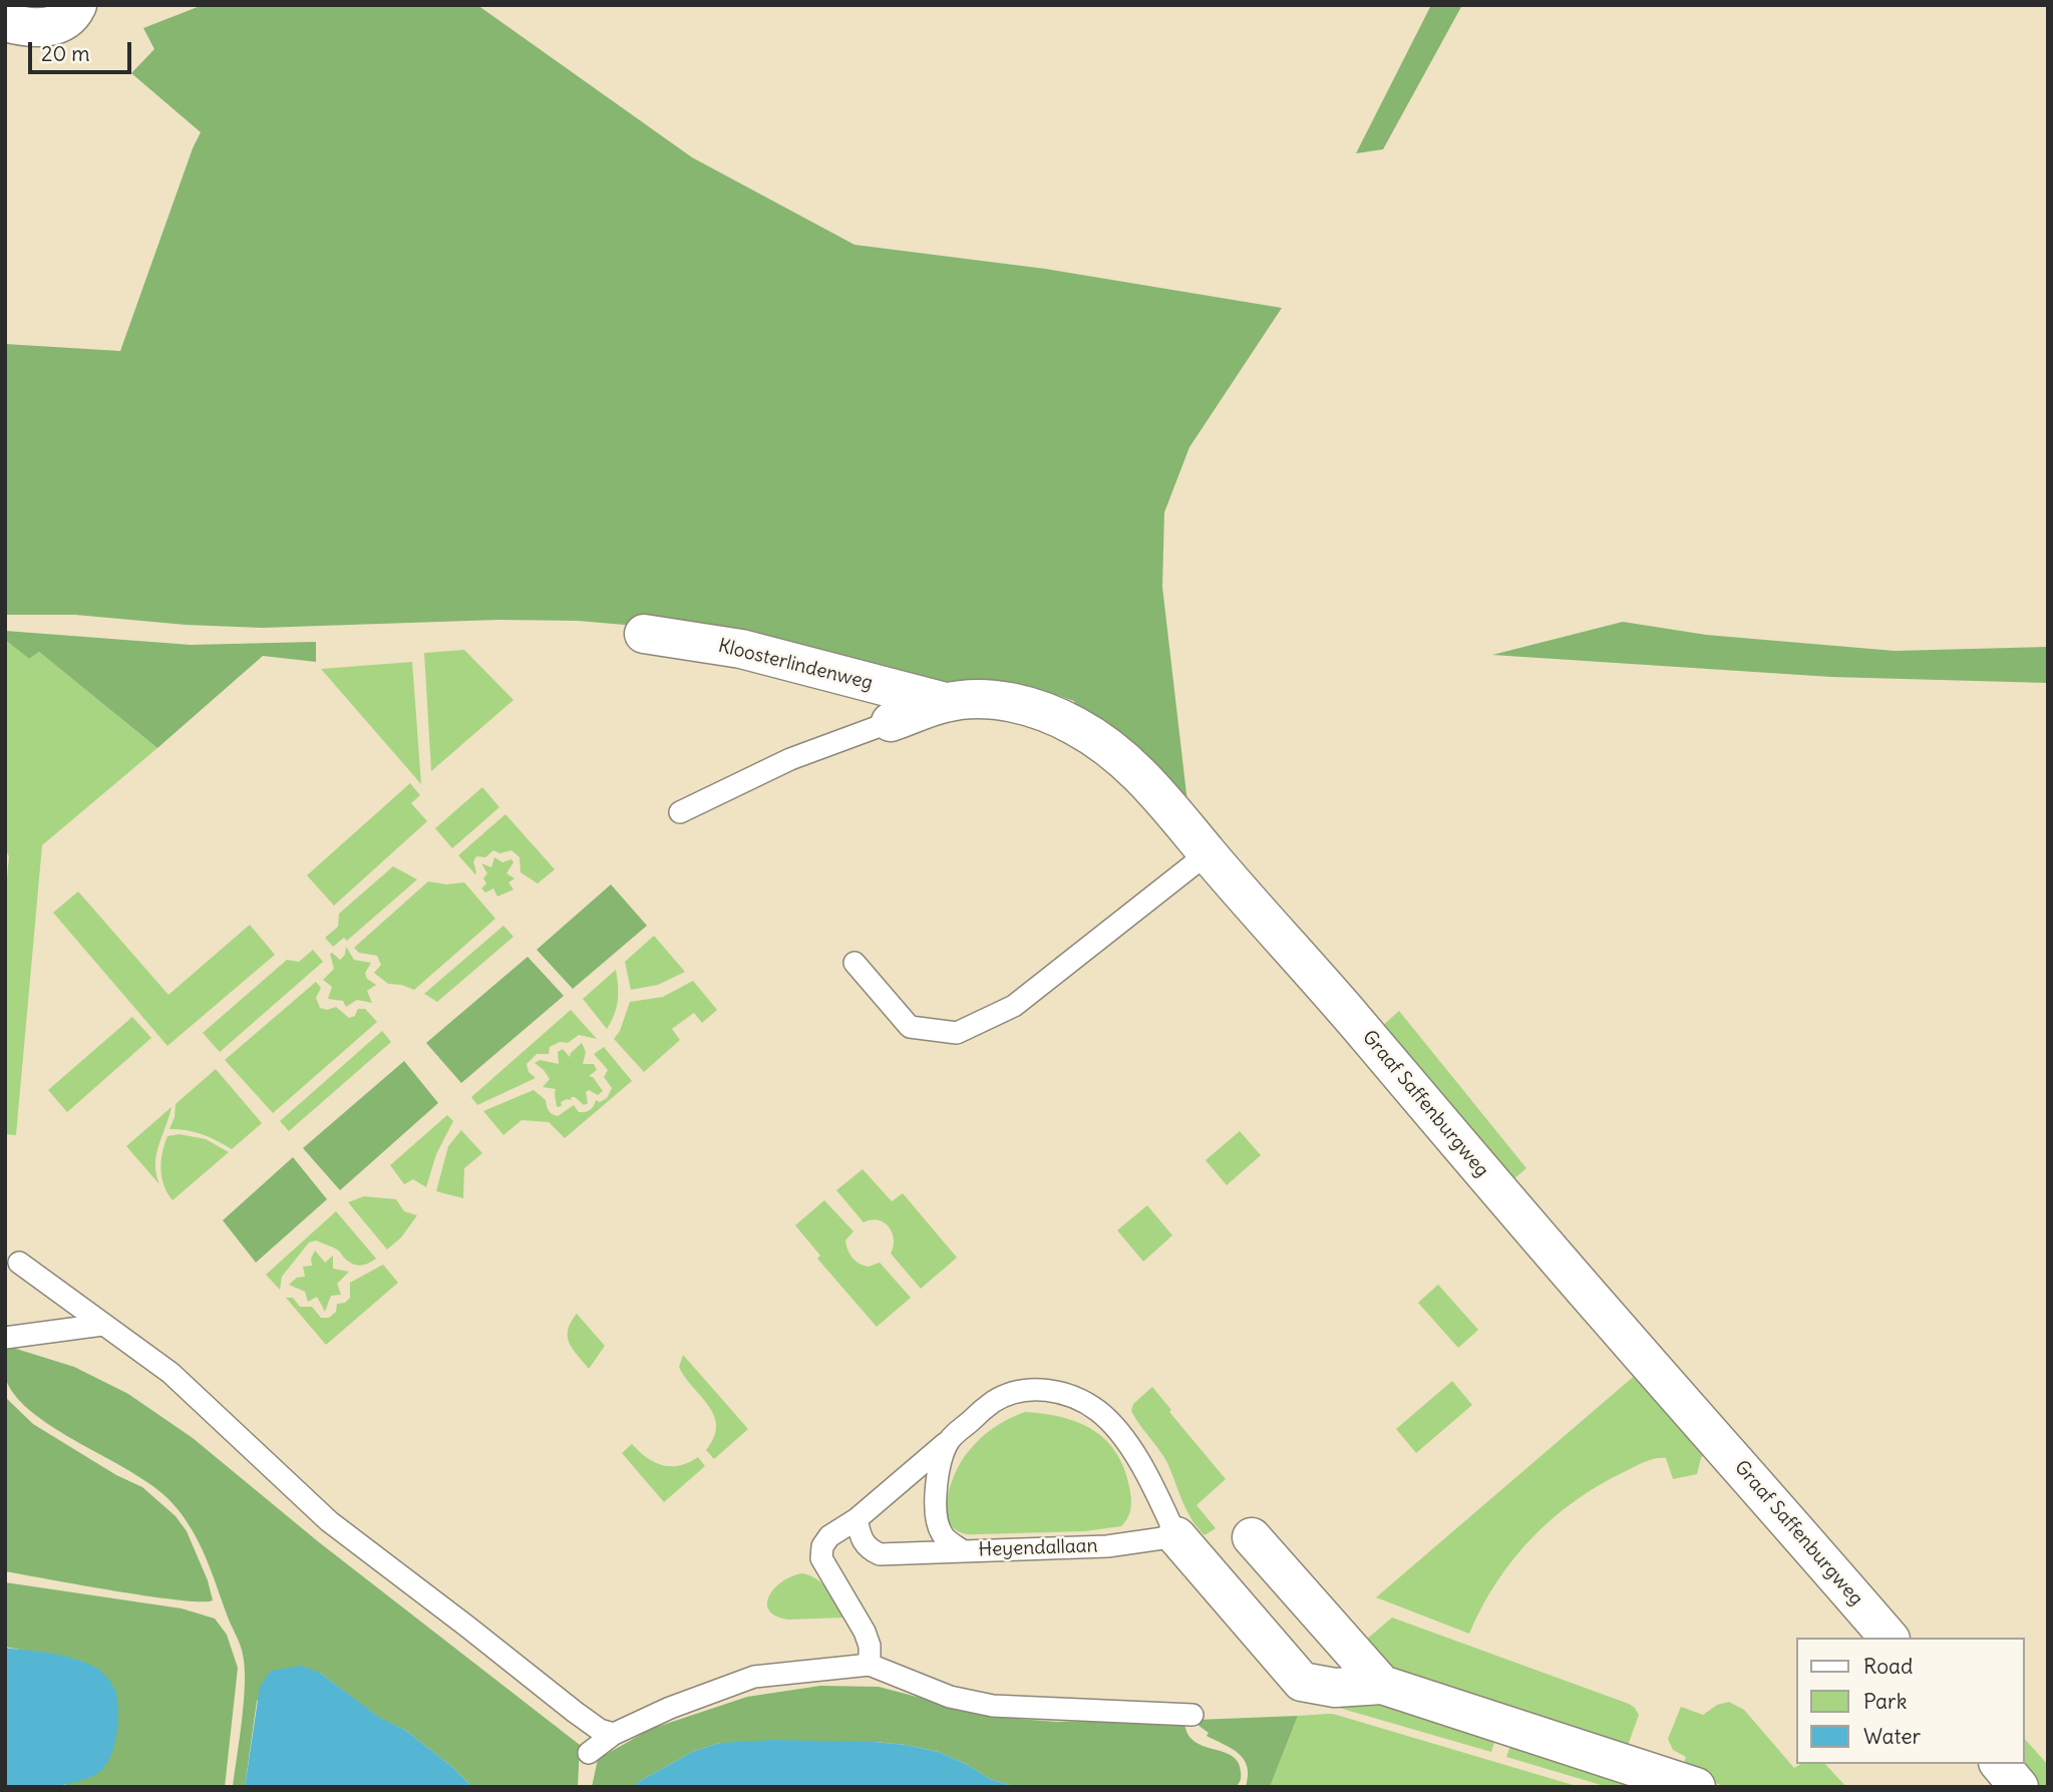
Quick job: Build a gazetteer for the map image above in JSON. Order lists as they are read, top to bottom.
{
  "streets": {
    "street": ["Kloosterlindenweg", "Graaf Saffenburgweg", "Heyendallaan"]
  },
  "crossings": [
    ["Kloosterlindenweg", "Graaf Saffenburgweg"]
  ],
  "legend": ["Road", "Park", "Water"],
  "scale_bar": "20 m"
}
